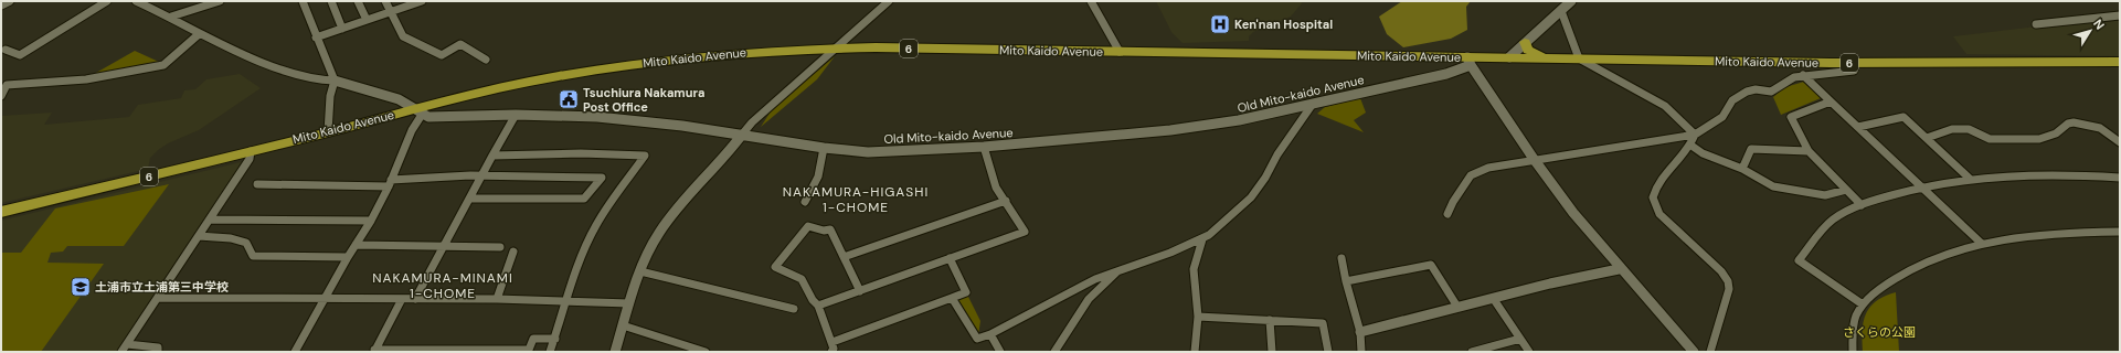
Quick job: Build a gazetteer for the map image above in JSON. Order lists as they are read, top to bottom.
{
  "streets": {
    "highway": ["6", "Mito Kaido Avenue"],
    "street": ["Old Mito-kaido Avenue"]
  },
  "crossings": [
    ["Mito Kaido Avenue", "Old Mito-kaido Avenue"]
  ],
  "districts": ["NAKAMURA-HIGASHI 1-CHOME", "NAKAMURA-MINAMI 1-CHOME"],
  "parks": ["さくらの公園"],
  "places": {
    "hospital": ["Ken'nan Hospital"],
    "public building": ["Tsuchiura Nakamura Post Office"],
    "school or university": ["土浦市立土浦第三中学校"]
  },
  "north": "top right"
}
